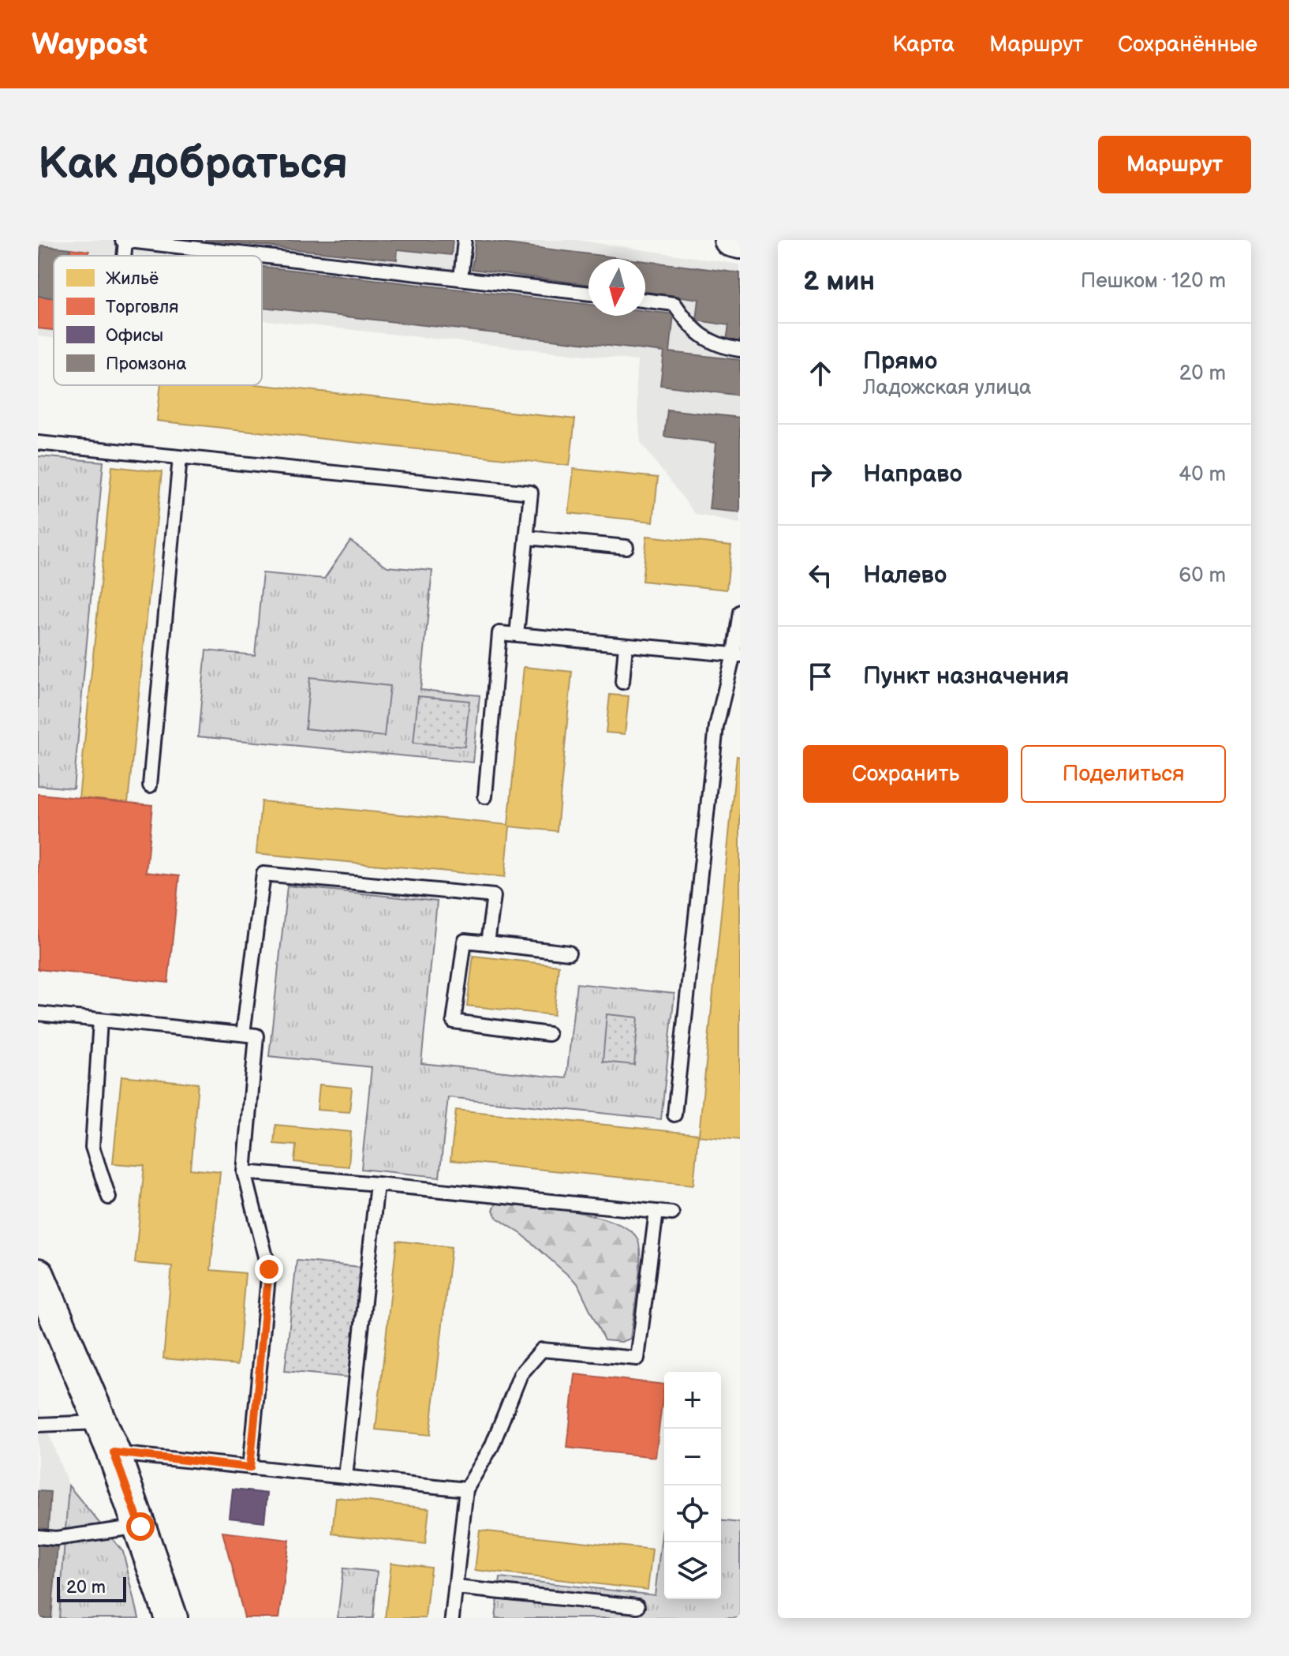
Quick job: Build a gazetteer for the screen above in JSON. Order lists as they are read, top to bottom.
{
  "legend": [
    "Жильё",
    "Торговля",
    "Офисы",
    "Промзона"
  ],
  "scale_bar": "20 m",
  "north": "bottom",
  "page": {
    "header": "Waypost",
    "nav": ["Карта", "Маршрут", "Сохранённые"],
    "buttons": [
      "Маршрут",
      ["Сохранить", "Поделиться"]
    ],
    "title": "Как добраться",
    "heading": ["2 мин", "Пешком · 120 m"],
    "list": [
      ["Прямо", "Ладожская улица", "20 m"],
      ["Направо", "40 m"],
      ["Налево", "60 m"],
      "Пункт назначения"
    ],
    "map_buttons": ["+", "−"],
    "scale": "20 m"
  }
}
